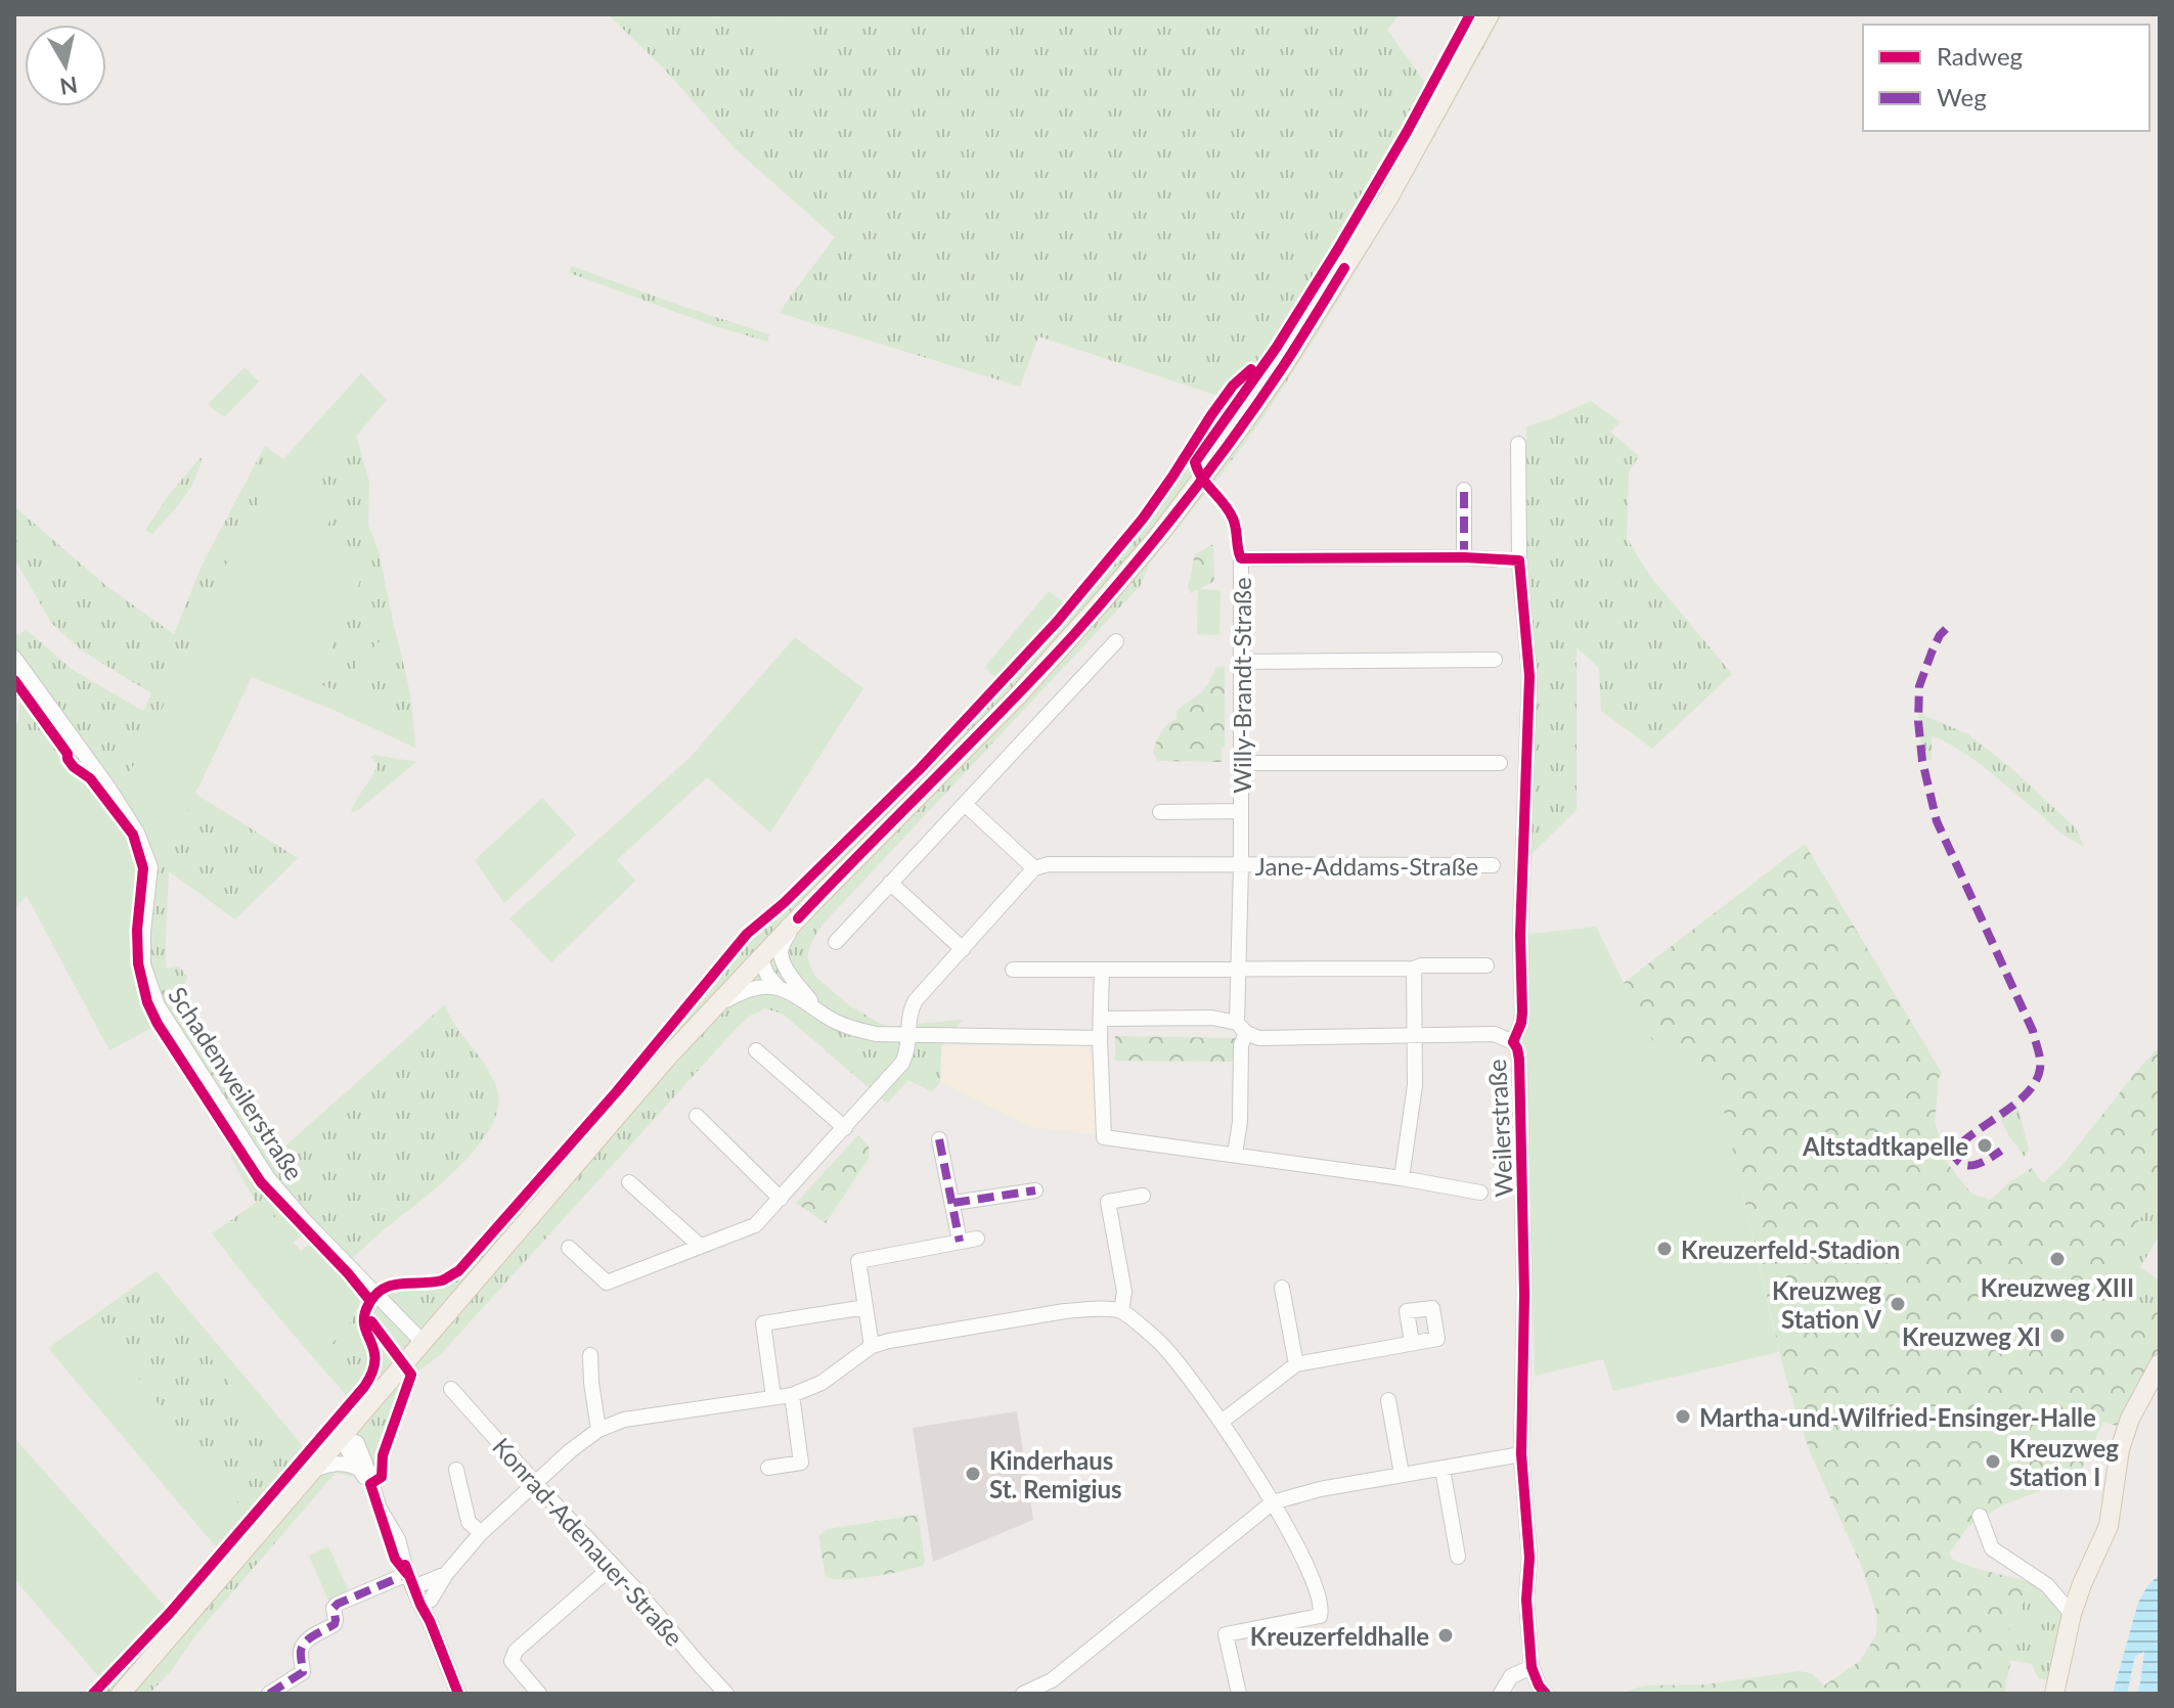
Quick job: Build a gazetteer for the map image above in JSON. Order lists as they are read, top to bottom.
{
  "streets": {
    "street": [
      "Willy-Brandt-Straße",
      "Jane-Addams-Straße",
      "Schadenweilerstraße",
      "Weilerstraße",
      "Konrad-Adenauer-Straße"
    ]
  },
  "crossings": [
    ["Willy-Brandt-Straße", "Jane-Addams-Straße"]
  ],
  "places": [
    "Altstadtkapelle",
    "Kreuzerfeld-Stadion",
    "Kreuzweg XIII",
    "Kreuzweg Station V",
    "Kreuzweg XI",
    "Martha-und-Wilfried-Ensinger-Halle",
    "Kreuzweg Station I",
    "Kinderhaus St. Remigius",
    "Kreuzerfeldhalle"
  ],
  "legend": ["Radweg", "Weg"],
  "north": "bottom"
}
